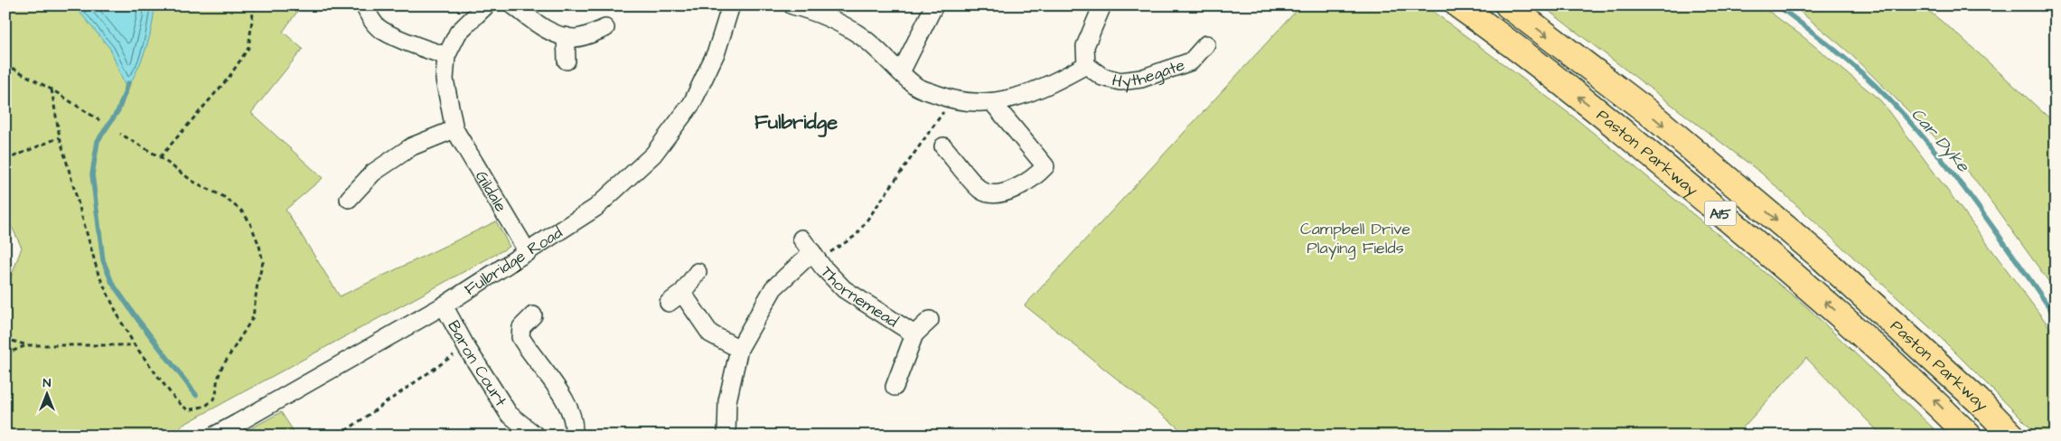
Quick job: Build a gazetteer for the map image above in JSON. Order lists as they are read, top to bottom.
{
  "streets": {
    "highway": ["Paston Parkway", "A15"],
    "street": [
      "Hythegate",
      "Gildale",
      "Fulbridge Road",
      "Thornemead",
      "Baron Court"
    ]
  },
  "crossings": [
    ["Gildale", "Fulbridge Road"],
    ["Fulbridge Road", "Baron Court"]
  ],
  "districts": ["Fulbridge"],
  "water": ["Car Dyke"],
  "parks": ["Campbell Drive Playing Fields"],
  "north": "top"
}
